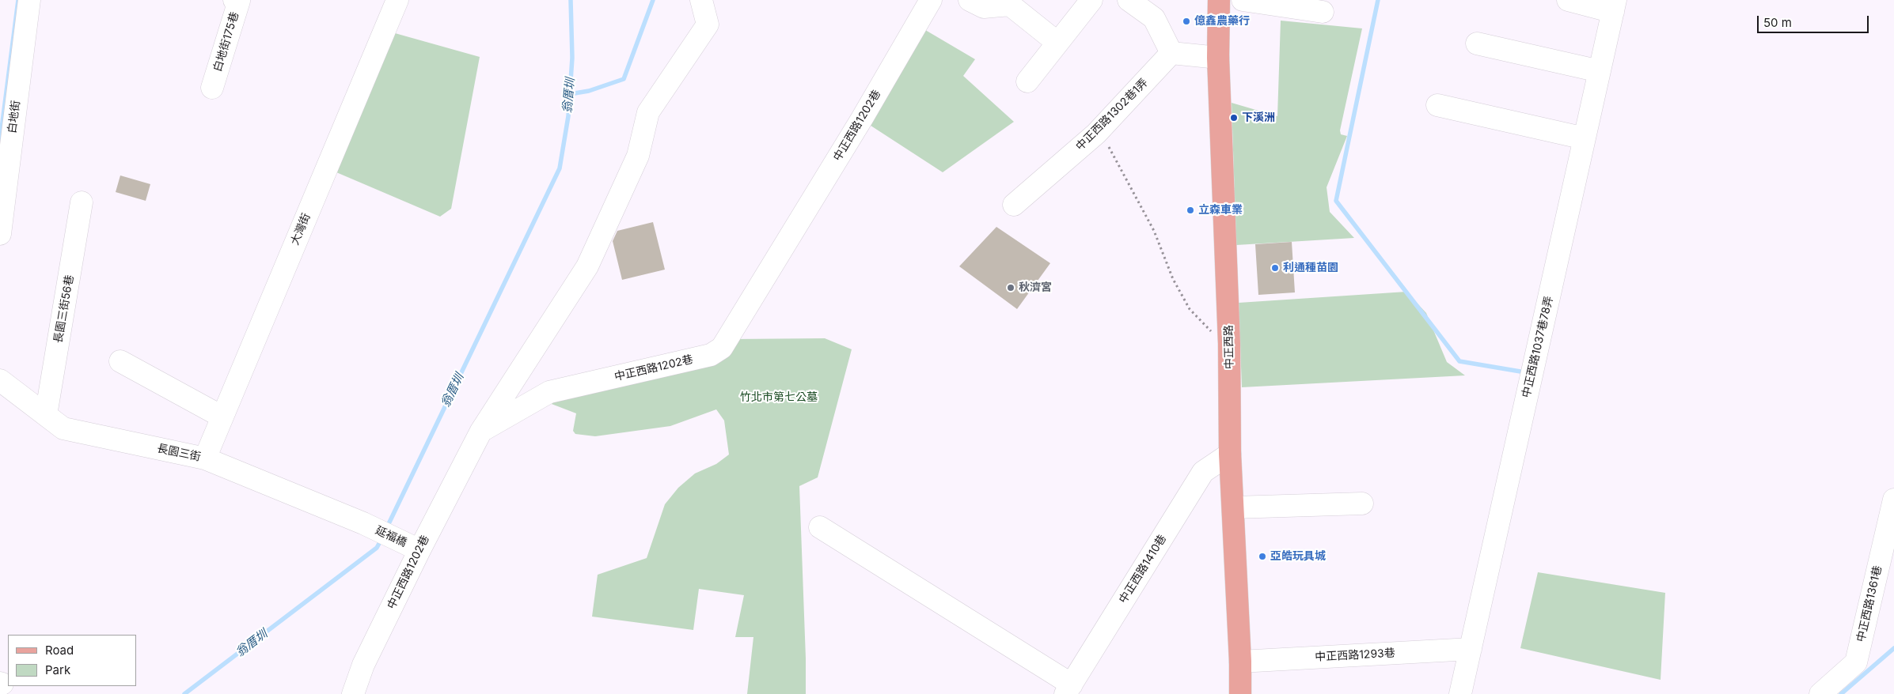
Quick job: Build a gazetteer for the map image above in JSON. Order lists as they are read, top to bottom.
{
  "streets": {
    "main road": ["中正西路"],
    "street": [
      "白地街175巷",
      "中正西路1302巷1弄",
      "白地街",
      "中正西路1202巷",
      "大灣街",
      "長園三街56巷",
      "中正西路1037巷78弄",
      "長園三街",
      "延福橋",
      "中正西路1410巷",
      "中正西路1361巷",
      "中正西路1293巷"
    ]
  },
  "crossings": [
    ["中正西路1202巷", "延福橋"],
    ["大灣街", "長園三街"],
    ["長園三街56巷", "長園三街"],
    ["中正西路", "中正西路1410巷"],
    ["中正西路", "中正西路1293巷"],
    ["中正西路1037巷78弄", "中正西路1293巷"],
    ["長園三街", "延福橋"]
  ],
  "water": ["翁厝圳"],
  "parks": ["竹北市第七公墓"],
  "places": [
    "億鑫農藥行",
    "下溪洲",
    "立森車業",
    "利通種苗園",
    "秋濟宮",
    "亞皓玩具城"
  ],
  "legend": ["Road", "Park"],
  "scale_bar": "50 m"
}
